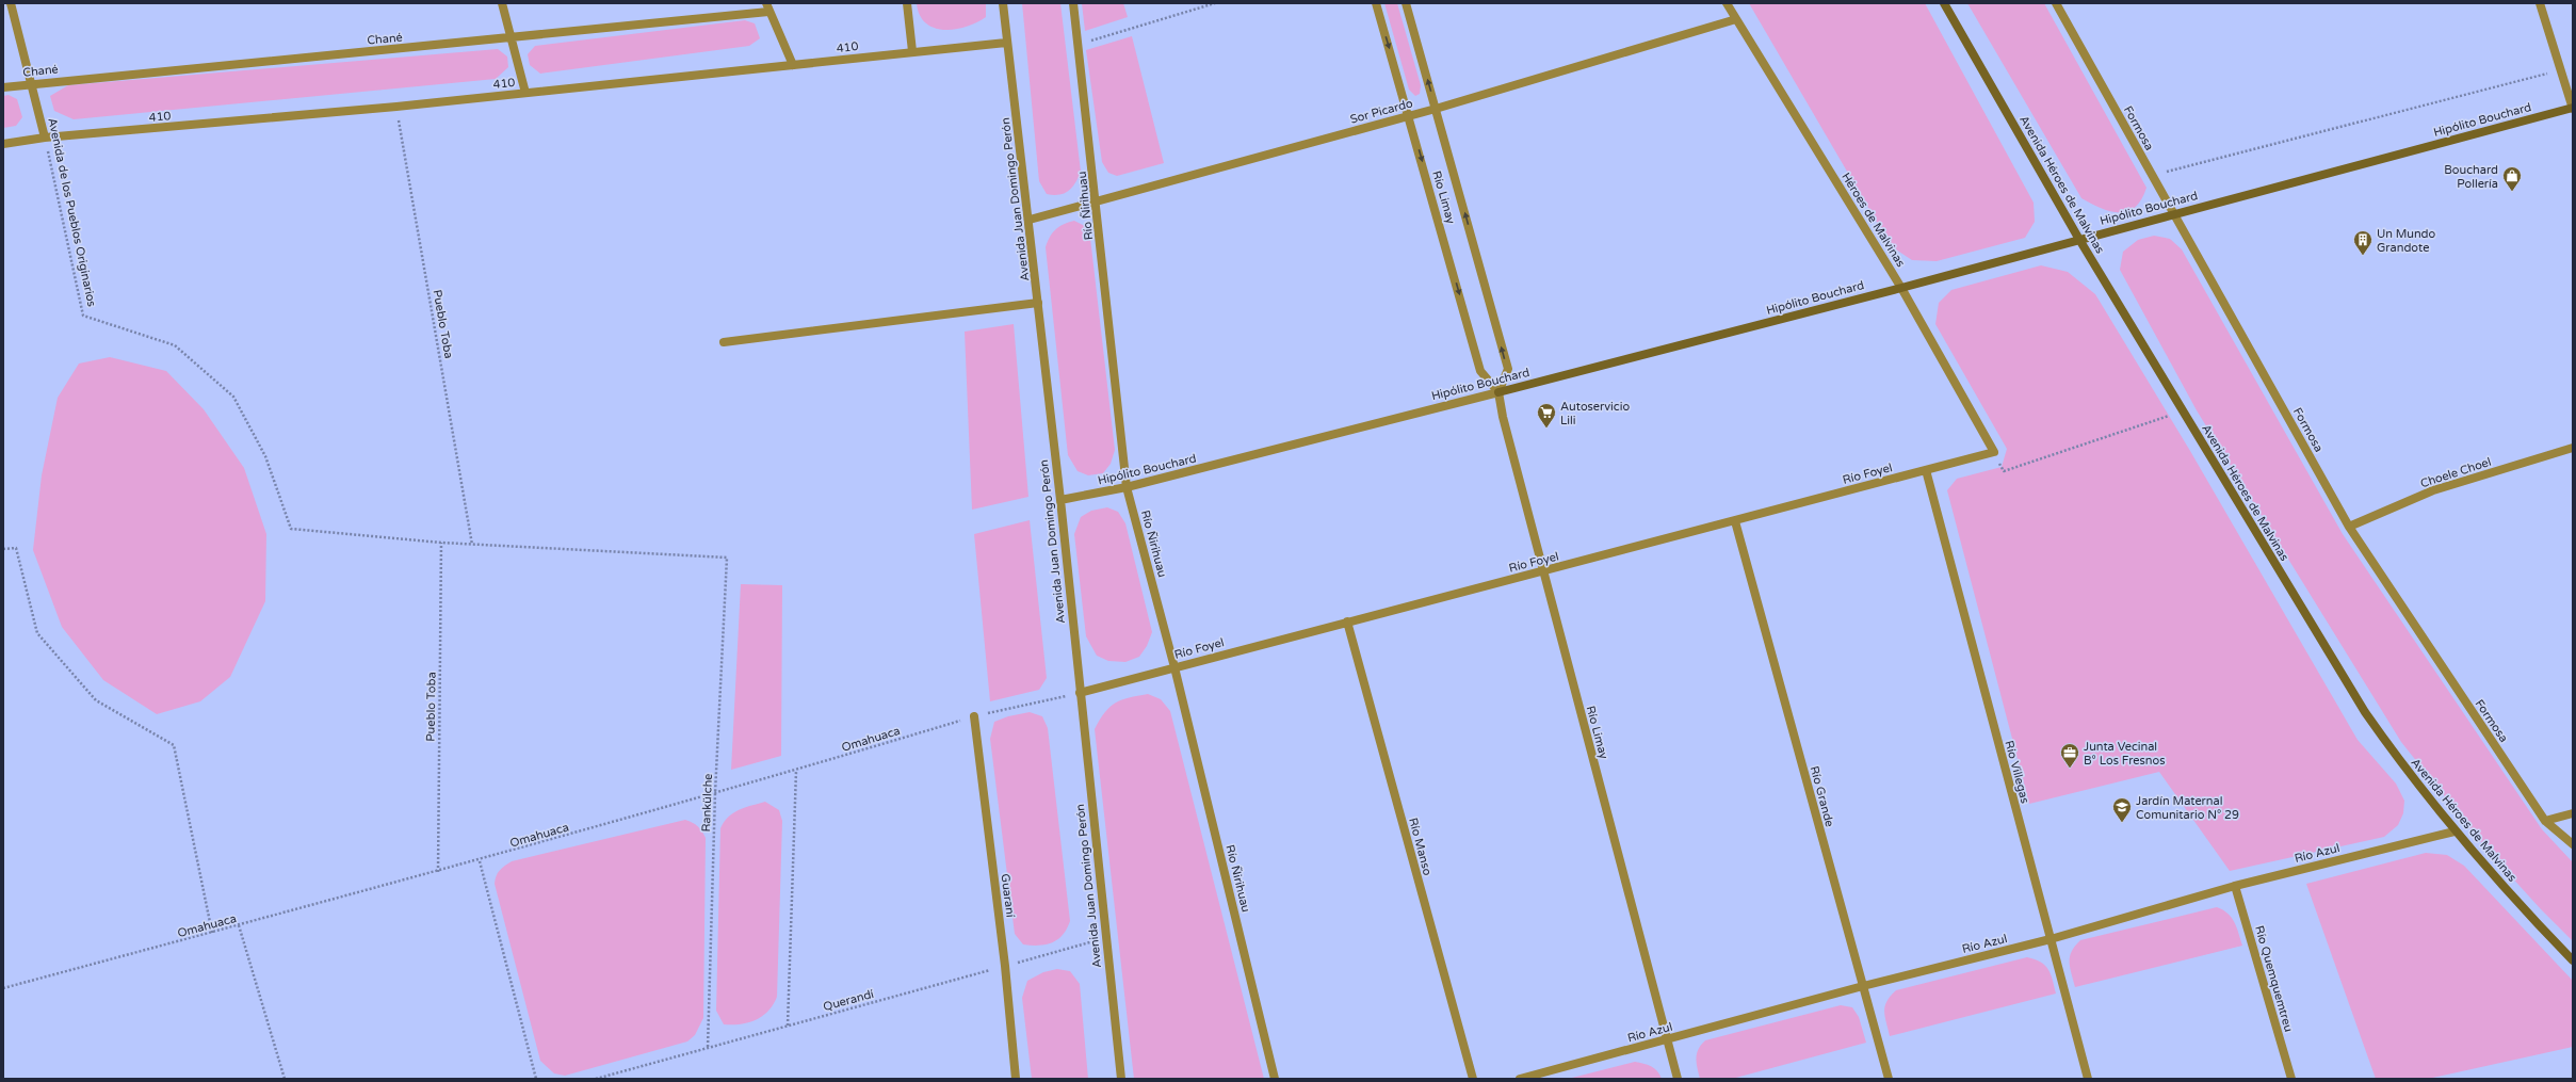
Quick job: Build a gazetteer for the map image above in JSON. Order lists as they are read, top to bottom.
{
  "streets": {
    "main road": ["Hipólito Bouchard", "Avenida Héroes de Malvinas"],
    "street": [
      "Chané",
      "410",
      "Sor Picardo",
      "Formosa",
      "Río Limay",
      "Avenida Juan Domingo Perón",
      "Río Ñirihuau",
      "Avenida de los Pueblos Originarios",
      "Héroes de Malvinas",
      "Choele Choel",
      "Río Foyel",
      "Río Villegas",
      "Río Grande",
      "Río Manso",
      "Río Azul",
      "Guaraní",
      "Río Quemquemtreu"
    ],
    "path": [
      "Pueblo Toba",
      "Omahuaca",
      "Rankülche",
      "Querandí"
    ]
  },
  "crossings": [
    ["Chané", "Avenida de los Pueblos Originarios"],
    ["410", "Avenida Juan Domingo Perón"],
    ["410", "Avenida de los Pueblos Originarios"],
    ["410", "Pueblo Toba"],
    ["Sor Picardo", "Río Limay"],
    ["Sor Picardo", "Avenida Juan Domingo Perón"],
    ["Sor Picardo", "Río Ñirihuau"],
    ["Sor Picardo", "Héroes de Malvinas"],
    ["Hipólito Bouchard", "Formosa"],
    ["Hipólito Bouchard", "Avenida Héroes de Malvinas"],
    ["Hipólito Bouchard", "Río Limay"],
    ["Hipólito Bouchard", "Avenida Juan Domingo Perón"],
    ["Hipólito Bouchard", "Río Ñirihuau"],
    ["Hipólito Bouchard", "Héroes de Malvinas"],
    ["Formosa", "Choele Choel"],
    ["Avenida Héroes de Malvinas", "Río Azul"],
    ["Río Limay", "Río Foyel"],
    ["Río Limay", "Río Azul"],
    ["Avenida Juan Domingo Perón", "Río Foyel"],
    ["Avenida Juan Domingo Perón", "Omahuaca"],
    ["Avenida Juan Domingo Perón", "Querandí"],
    ["Río Ñirihuau", "Río Foyel"],
    ["Avenida de los Pueblos Originarios", "Pueblo Toba"],
    ["Héroes de Malvinas", "Río Foyel"],
    ["Pueblo Toba", "Omahuaca"],
    ["Pueblo Toba", "Rankülche"],
    ["Río Foyel", "Omahuaca"],
    ["Río Foyel", "Río Villegas"],
    ["Río Foyel", "Río Grande"],
    ["Río Foyel", "Río Manso"],
    ["Omahuaca", "Rankülche"],
    ["Omahuaca", "Guaraní"],
    ["Río Villegas", "Río Azul"],
    ["Río Grande", "Río Azul"],
    ["Rankülche", "Querandí"],
    ["Río Azul", "Río Quemquemtreu"],
    ["Guaraní", "Querandí"]
  ],
  "places": {
    "shop": ["Bouchard Pollería"],
    "building": ["Un Mundo Grandote"],
    "supermarket": ["Autoservicio Lili"],
    "office": ["Junta Vecinal B° Los Fresnos"],
    "school or university": ["Jardín Maternal Comunitario N° 29"]
  }
}
